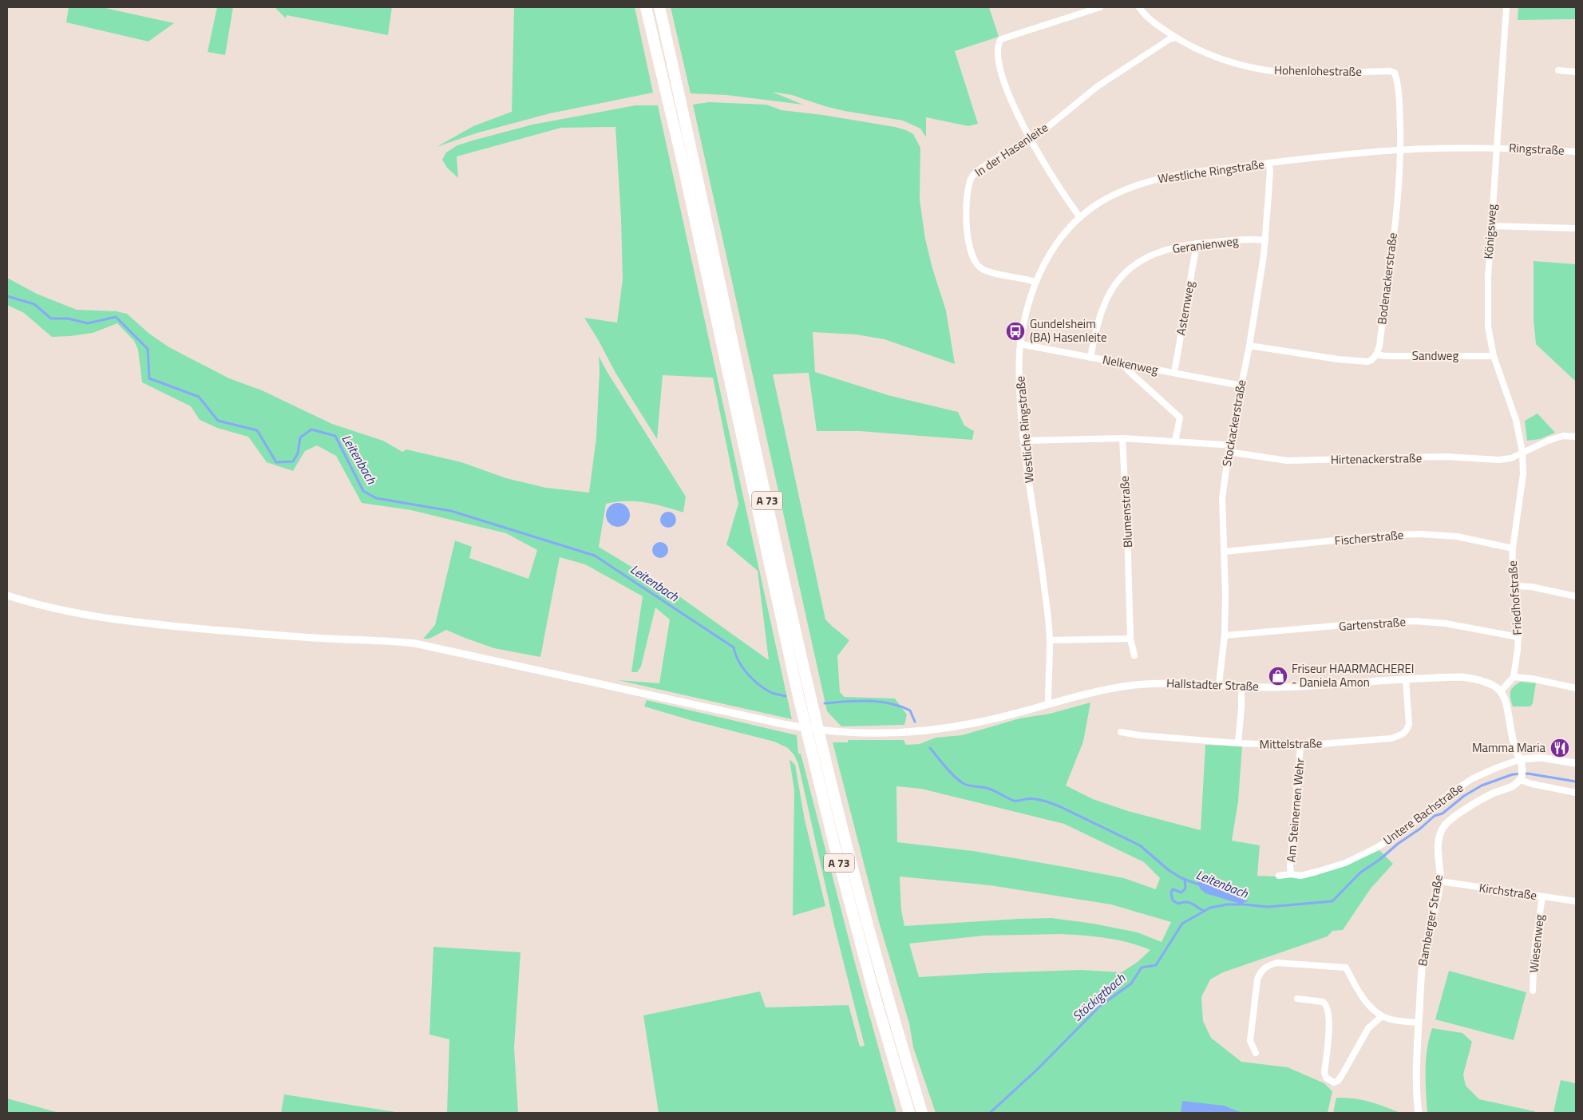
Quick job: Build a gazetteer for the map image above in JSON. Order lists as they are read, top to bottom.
{
  "streets": {
    "highway": ["A 73"],
    "street": [
      "Hohenlohestraße",
      "Ringstraße",
      "In der Hasenleite",
      "Westliche Ringstraße",
      "Königsweg",
      "Geranienweg",
      "Bodenackerstraße",
      "Asternweg",
      "Sandweg",
      "Nelkenweg",
      "Stockackerstraße",
      "Hirtenackerstraße",
      "Blumenstraße",
      "Fischerstraße",
      "Friedhofstraße",
      "Gartenstraße",
      "Hallstadter Straße",
      "Mittelstraße",
      "Am Steinernen Wehr",
      "Untere Bachstraße",
      "Kirchstraße",
      "Bamberger Straße",
      "Wiesenweg"
    ]
  },
  "crossings": [
    ["Hohenlohestraße", "In der Hasenleite"],
    ["Hohenlohestraße", "Bodenackerstraße"],
    ["Ringstraße", "Westliche Ringstraße"],
    ["Ringstraße", "Königsweg"],
    ["In der Hasenleite", "Westliche Ringstraße"],
    ["Westliche Ringstraße", "Königsweg"],
    ["Westliche Ringstraße", "Bodenackerstraße"],
    ["Westliche Ringstraße", "Nelkenweg"],
    ["Westliche Ringstraße", "Stockackerstraße"],
    ["Westliche Ringstraße", "Hallstadter Straße"],
    ["Königsweg", "Sandweg"],
    ["Königsweg", "Hirtenackerstraße"],
    ["Königsweg", "Friedhofstraße"],
    ["Geranienweg", "Asternweg"],
    ["Geranienweg", "Nelkenweg"],
    ["Geranienweg", "Stockackerstraße"],
    ["Bodenackerstraße", "Sandweg"],
    ["Asternweg", "Nelkenweg"],
    ["Nelkenweg", "Stockackerstraße"],
    ["Stockackerstraße", "Hirtenackerstraße"],
    ["Stockackerstraße", "Fischerstraße"],
    ["Stockackerstraße", "Gartenstraße"],
    ["Stockackerstraße", "Hallstadter Straße"],
    ["Hirtenackerstraße", "Friedhofstraße"],
    ["Fischerstraße", "Friedhofstraße"],
    ["Friedhofstraße", "Gartenstraße"],
    ["Hallstadter Straße", "Mittelstraße"],
    ["Mittelstraße", "Am Steinernen Wehr"],
    ["Am Steinernen Wehr", "Untere Bachstraße"],
    ["Kirchstraße", "Bamberger Straße"],
    ["Kirchstraße", "Wiesenweg"]
  ],
  "water": ["Leitenbach", "Stöckigtbach"],
  "places": {
    "bus stop": ["Gundelsheim (BA) Hasenleite"],
    "shop": ["Friseur HAARMACHEREI - Daniela Amon"],
    "restaurant": ["Mamma Maria"]
  }
}
